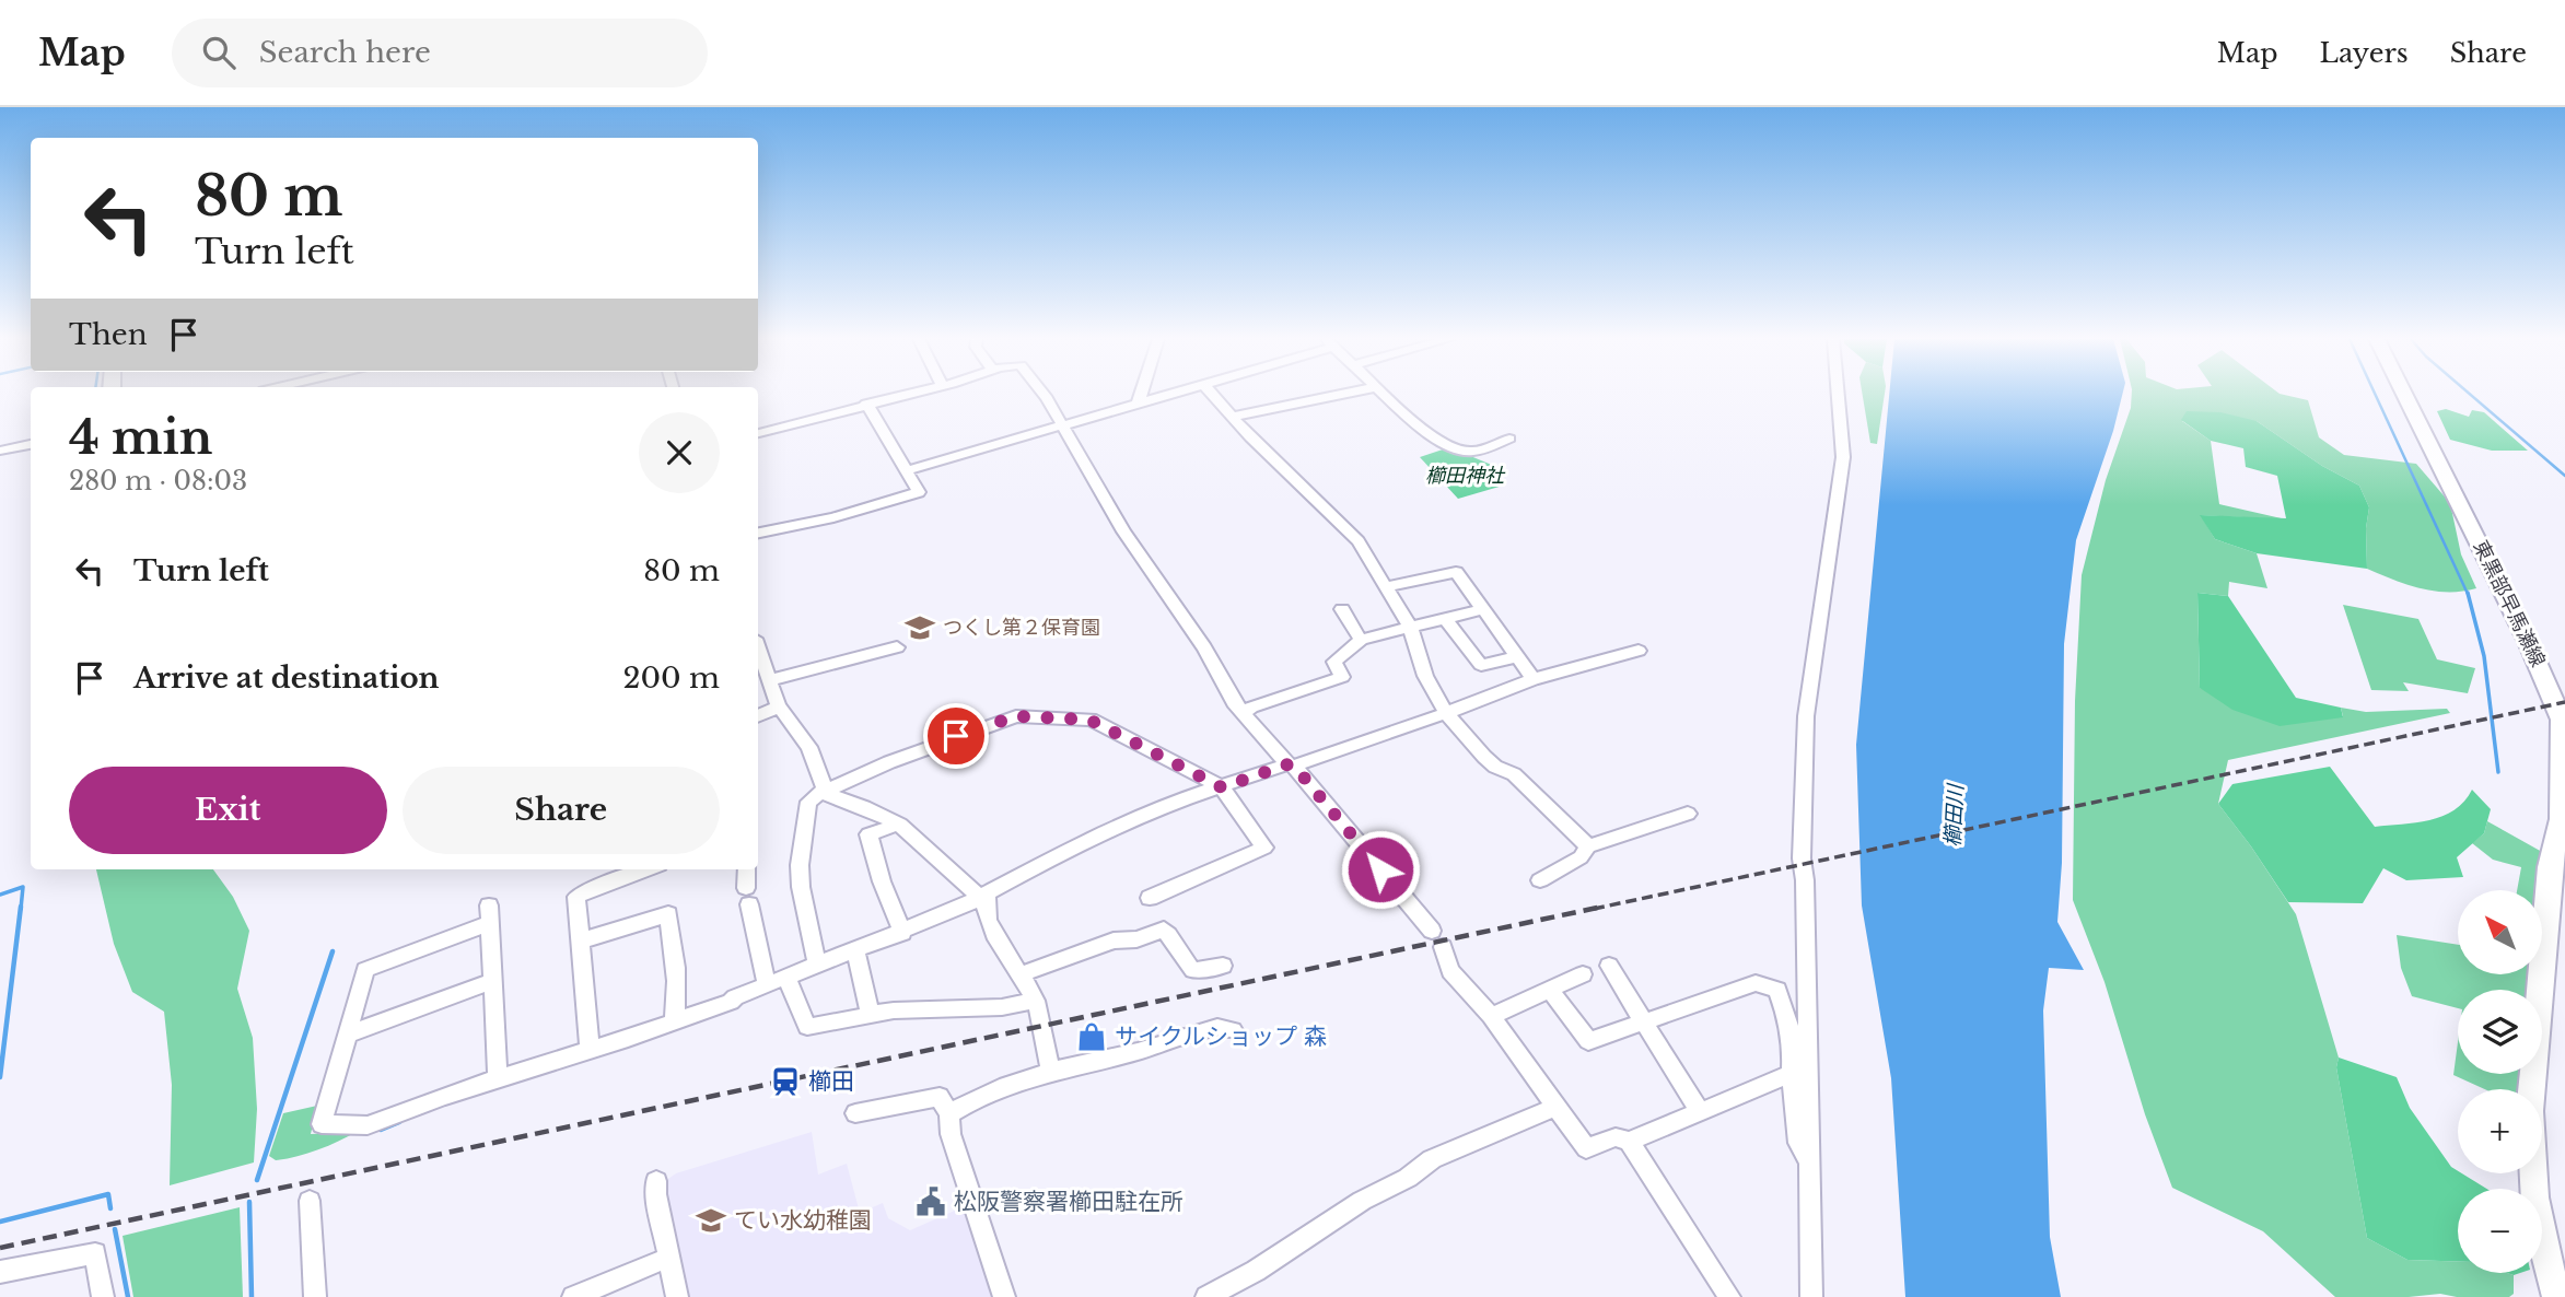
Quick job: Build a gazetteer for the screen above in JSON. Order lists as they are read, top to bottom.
{
  "streets": {
    "main road": ["東黒部早馬瀬線"]
  },
  "water": ["櫛田川"],
  "parks": ["櫛田神社"],
  "places": {
    "school or university": ["つくし第２保育園", "てい水幼稚園"],
    "shop": ["サイクルショップ 森"],
    "station": ["櫛田"],
    "public building": ["松阪警察署櫛田駐在所"]
  },
  "north": "top left",
  "page": {
    "header": "Map",
    "search": "Search here",
    "nav": ["Map", "Layers", "Share"],
    "turn": ["80 m", "Turn left"],
    "then": "Then",
    "heading": ["4 min", "280 m · 08:03"],
    "list": [
      {
        "name": "Turn left",
        "value": "80 m"
      },
      {
        "name": "Arrive at destination",
        "value": "200 m"
      }
    ],
    "buttons": ["Exit", "Share"],
    "map_buttons": ["+", "−"]
  }
}
